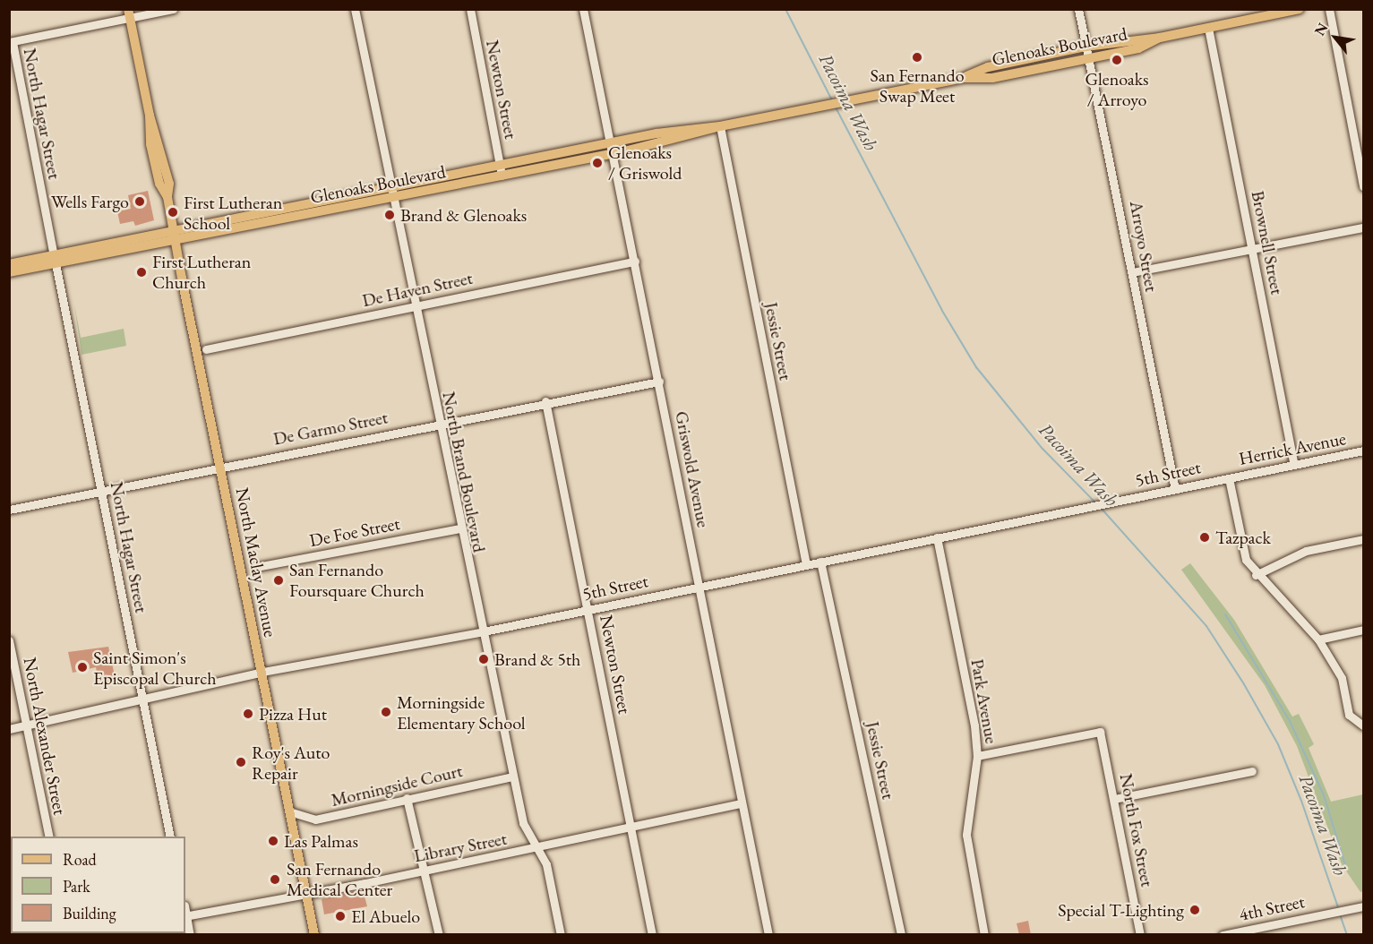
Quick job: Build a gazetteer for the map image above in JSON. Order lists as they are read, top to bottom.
{
  "streets": {
    "main road": ["Glenoaks Boulevard", "North Maclay Avenue"],
    "street": [
      "Newton Street",
      "North Hagar Street",
      "Brownell Street",
      "Arroyo Street",
      "De Haven Street",
      "Jessie Street",
      "De Garmo Street",
      "Herrick Avenue",
      "Griswold Avenue",
      "North Brand Boulevard",
      "5th Street",
      "De Foe Street",
      "Park Avenue",
      "North Alexander Street",
      "Morningside Court",
      "North Fox Street",
      "Library Street",
      "4th Street"
    ]
  },
  "crossings": [
    ["Glenoaks Boulevard", "Newton Street"],
    ["Glenoaks Boulevard", "North Hagar Street"],
    ["Glenoaks Boulevard", "Brownell Street"],
    ["Glenoaks Boulevard", "Arroyo Street"],
    ["Glenoaks Boulevard", "Jessie Street"],
    ["Glenoaks Boulevard", "Griswold Avenue"],
    ["Glenoaks Boulevard", "North Brand Boulevard"],
    ["Glenoaks Boulevard", "North Maclay Avenue"],
    ["Newton Street", "De Garmo Street"],
    ["Newton Street", "5th Street"],
    ["Newton Street", "Library Street"],
    ["North Hagar Street", "De Garmo Street"],
    ["North Hagar Street", "5th Street"],
    ["Brownell Street", "Herrick Avenue"],
    ["Arroyo Street", "5th Street"],
    ["De Haven Street", "Griswold Avenue"],
    ["De Haven Street", "North Brand Boulevard"],
    ["Jessie Street", "5th Street"],
    ["De Garmo Street", "Griswold Avenue"],
    ["De Garmo Street", "North Brand Boulevard"],
    ["De Garmo Street", "North Maclay Avenue"],
    ["Herrick Avenue", "5th Street"],
    ["Griswold Avenue", "5th Street"],
    ["Griswold Avenue", "Library Street"],
    ["North Brand Boulevard", "5th Street"],
    ["North Brand Boulevard", "De Foe Street"],
    ["North Brand Boulevard", "Morningside Court"],
    ["North Brand Boulevard", "Library Street"],
    ["5th Street", "North Maclay Avenue"],
    ["5th Street", "Park Avenue"],
    ["5th Street", "North Alexander Street"],
    ["North Maclay Avenue", "Morningside Court"],
    ["North Maclay Avenue", "Library Street"],
    ["Park Avenue", "North Fox Street"]
  ],
  "water": ["Pacoima Wash"],
  "places": [
    "San Fernando Swap Meet",
    "Glenoaks / Arroyo",
    "Glenoaks / Griswold",
    "Wells Fargo",
    "First Lutheran School",
    "Brand & Glenoaks",
    "First Lutheran Church",
    "Tazpack",
    "San Fernando Foursquare Church",
    "Brand & 5th",
    "Saint Simon's Episcopal Church",
    "Morningside Elementary School",
    "Pizza Hut",
    "Roy's Auto Repair",
    "Las Palmas",
    "San Fernando Medical Center",
    "Special T-Lighting",
    "El Abuelo"
  ],
  "legend": ["Road", "Park", "Building"],
  "north": "top left"
}
